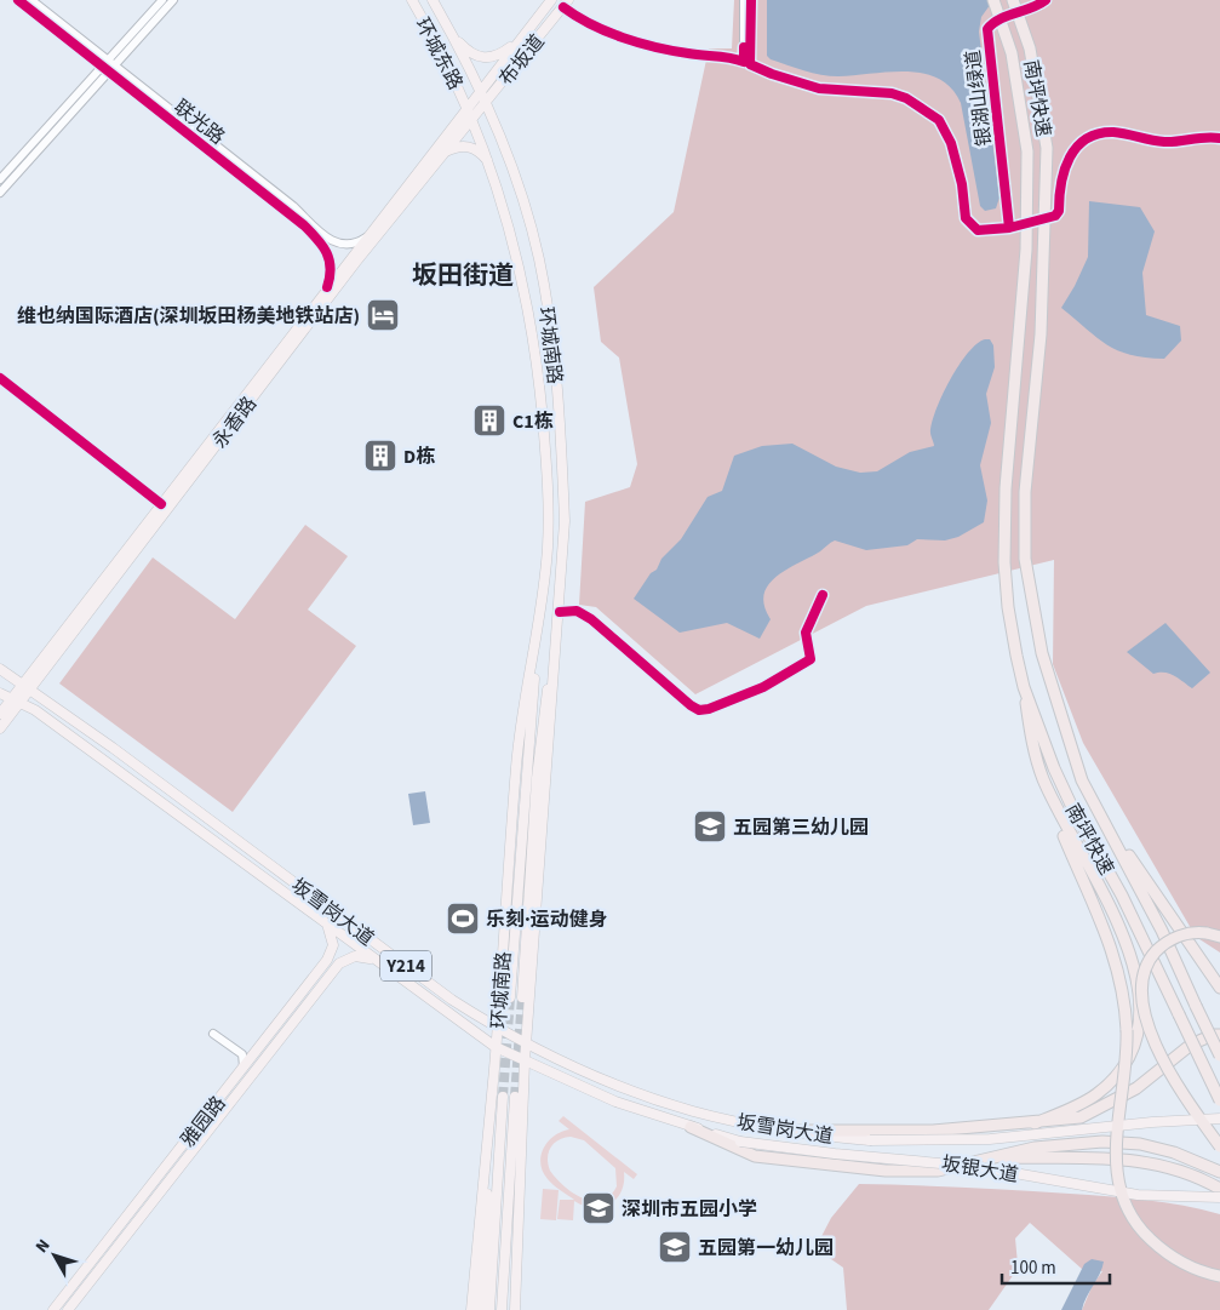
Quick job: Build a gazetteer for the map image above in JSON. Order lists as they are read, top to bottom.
{
  "streets": {
    "highway": ["南坪快速"],
    "main road": [
      "环城东路",
      "布坂道",
      "环城南路",
      "永香路",
      "坂雪岗大道",
      "Y214",
      "雅园路",
      "坂银大道"
    ],
    "street": ["联光路"],
    "cycle path": ["银湖山绿道"]
  },
  "crossings": [
    ["环城东路", "布坂道"],
    ["环城东路", "环城南路"],
    ["环城东路", "永香路"],
    ["布坂道", "环城南路"],
    ["布坂道", "永香路"],
    ["联光路", "永香路"],
    ["环城南路", "永香路"],
    ["环城南路", "坂雪岗大道"],
    ["永香路", "坂雪岗大道"],
    ["坂雪岗大道", "雅园路"],
    ["坂雪岗大道", "坂银大道"]
  ],
  "districts": ["坂田街道"],
  "places": {
    "hotel": ["维也纳国际酒店(深圳坂田杨美地铁站店)"],
    "building": ["C1栋", "D栋"],
    "school or university": ["五园第三幼儿园", "深圳市五园小学", "五园第一幼儿园"],
    "sports": ["乐刻·运动健身"]
  },
  "scale_bar": "100 m",
  "north": "top left"
}
